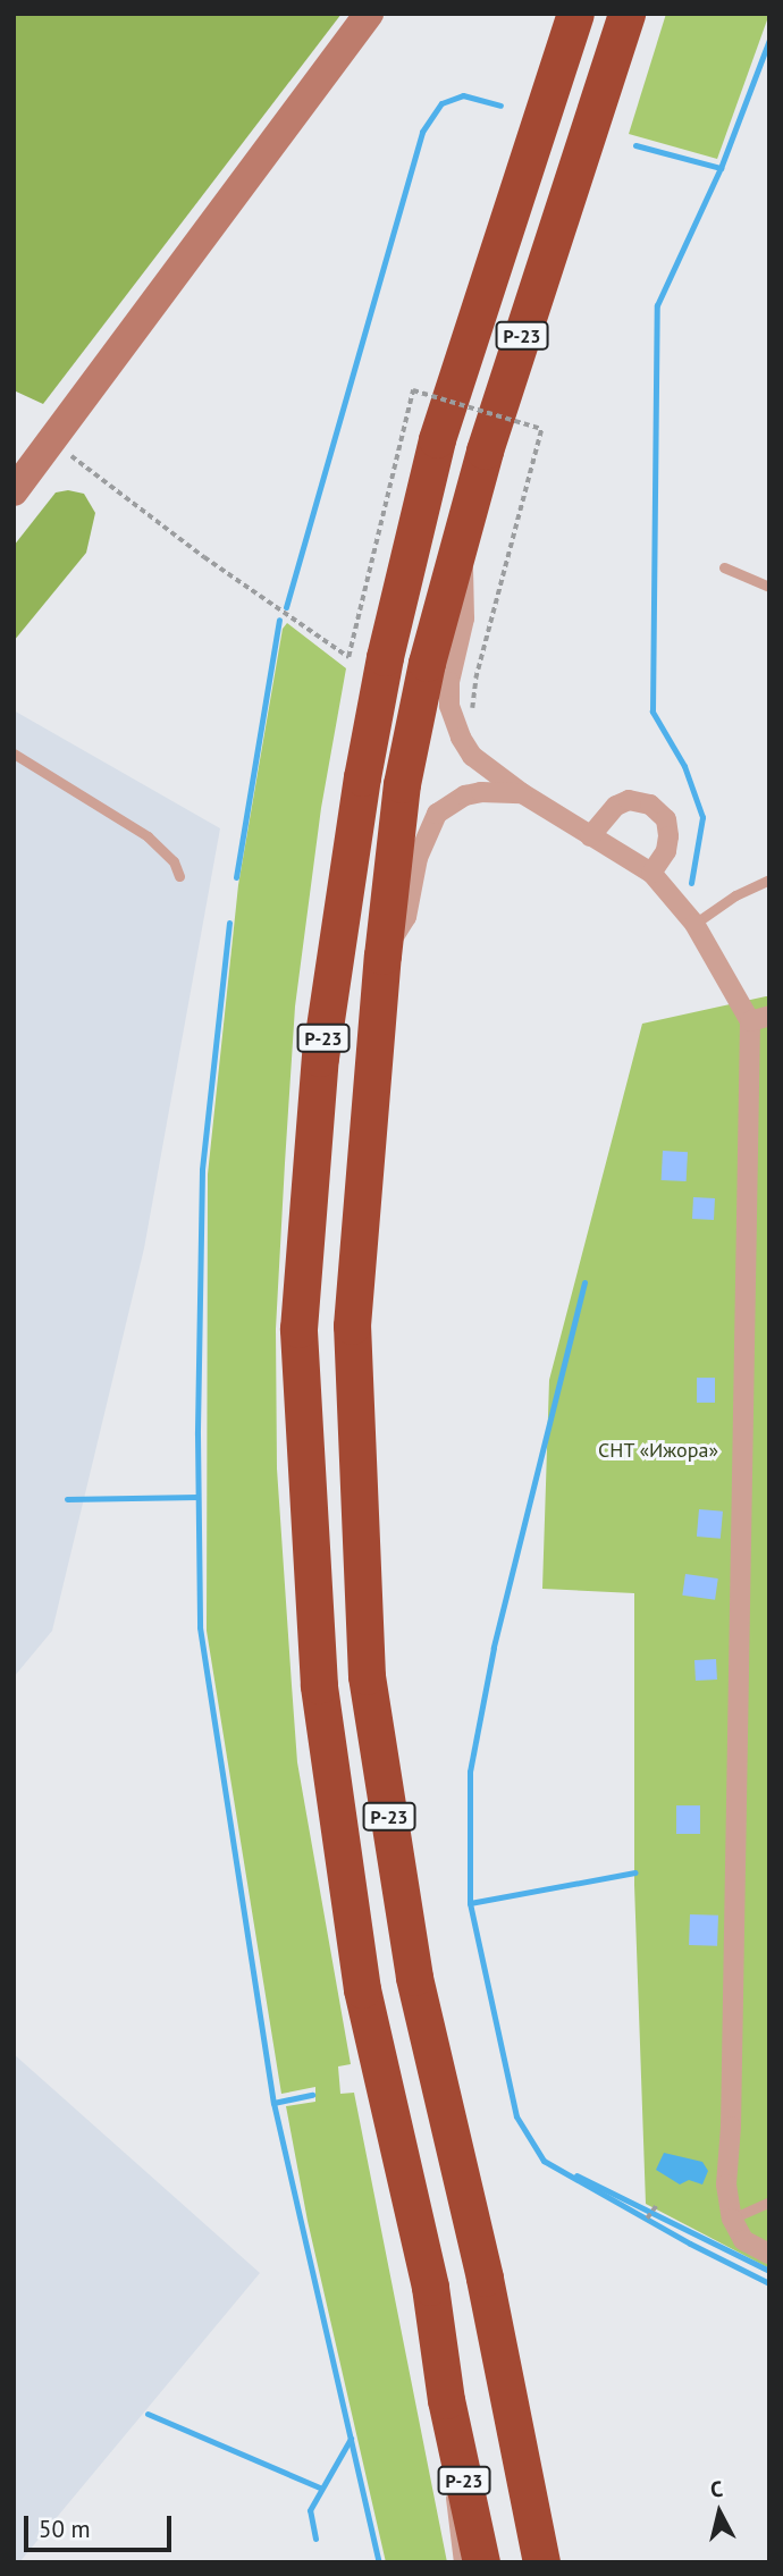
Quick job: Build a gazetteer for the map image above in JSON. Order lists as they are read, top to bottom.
{
  "streets": {
    "highway": ["Р-23"]
  },
  "parks": ["СНТ «Ижора»"],
  "scale_bar": "50 m",
  "north": "top"
}
